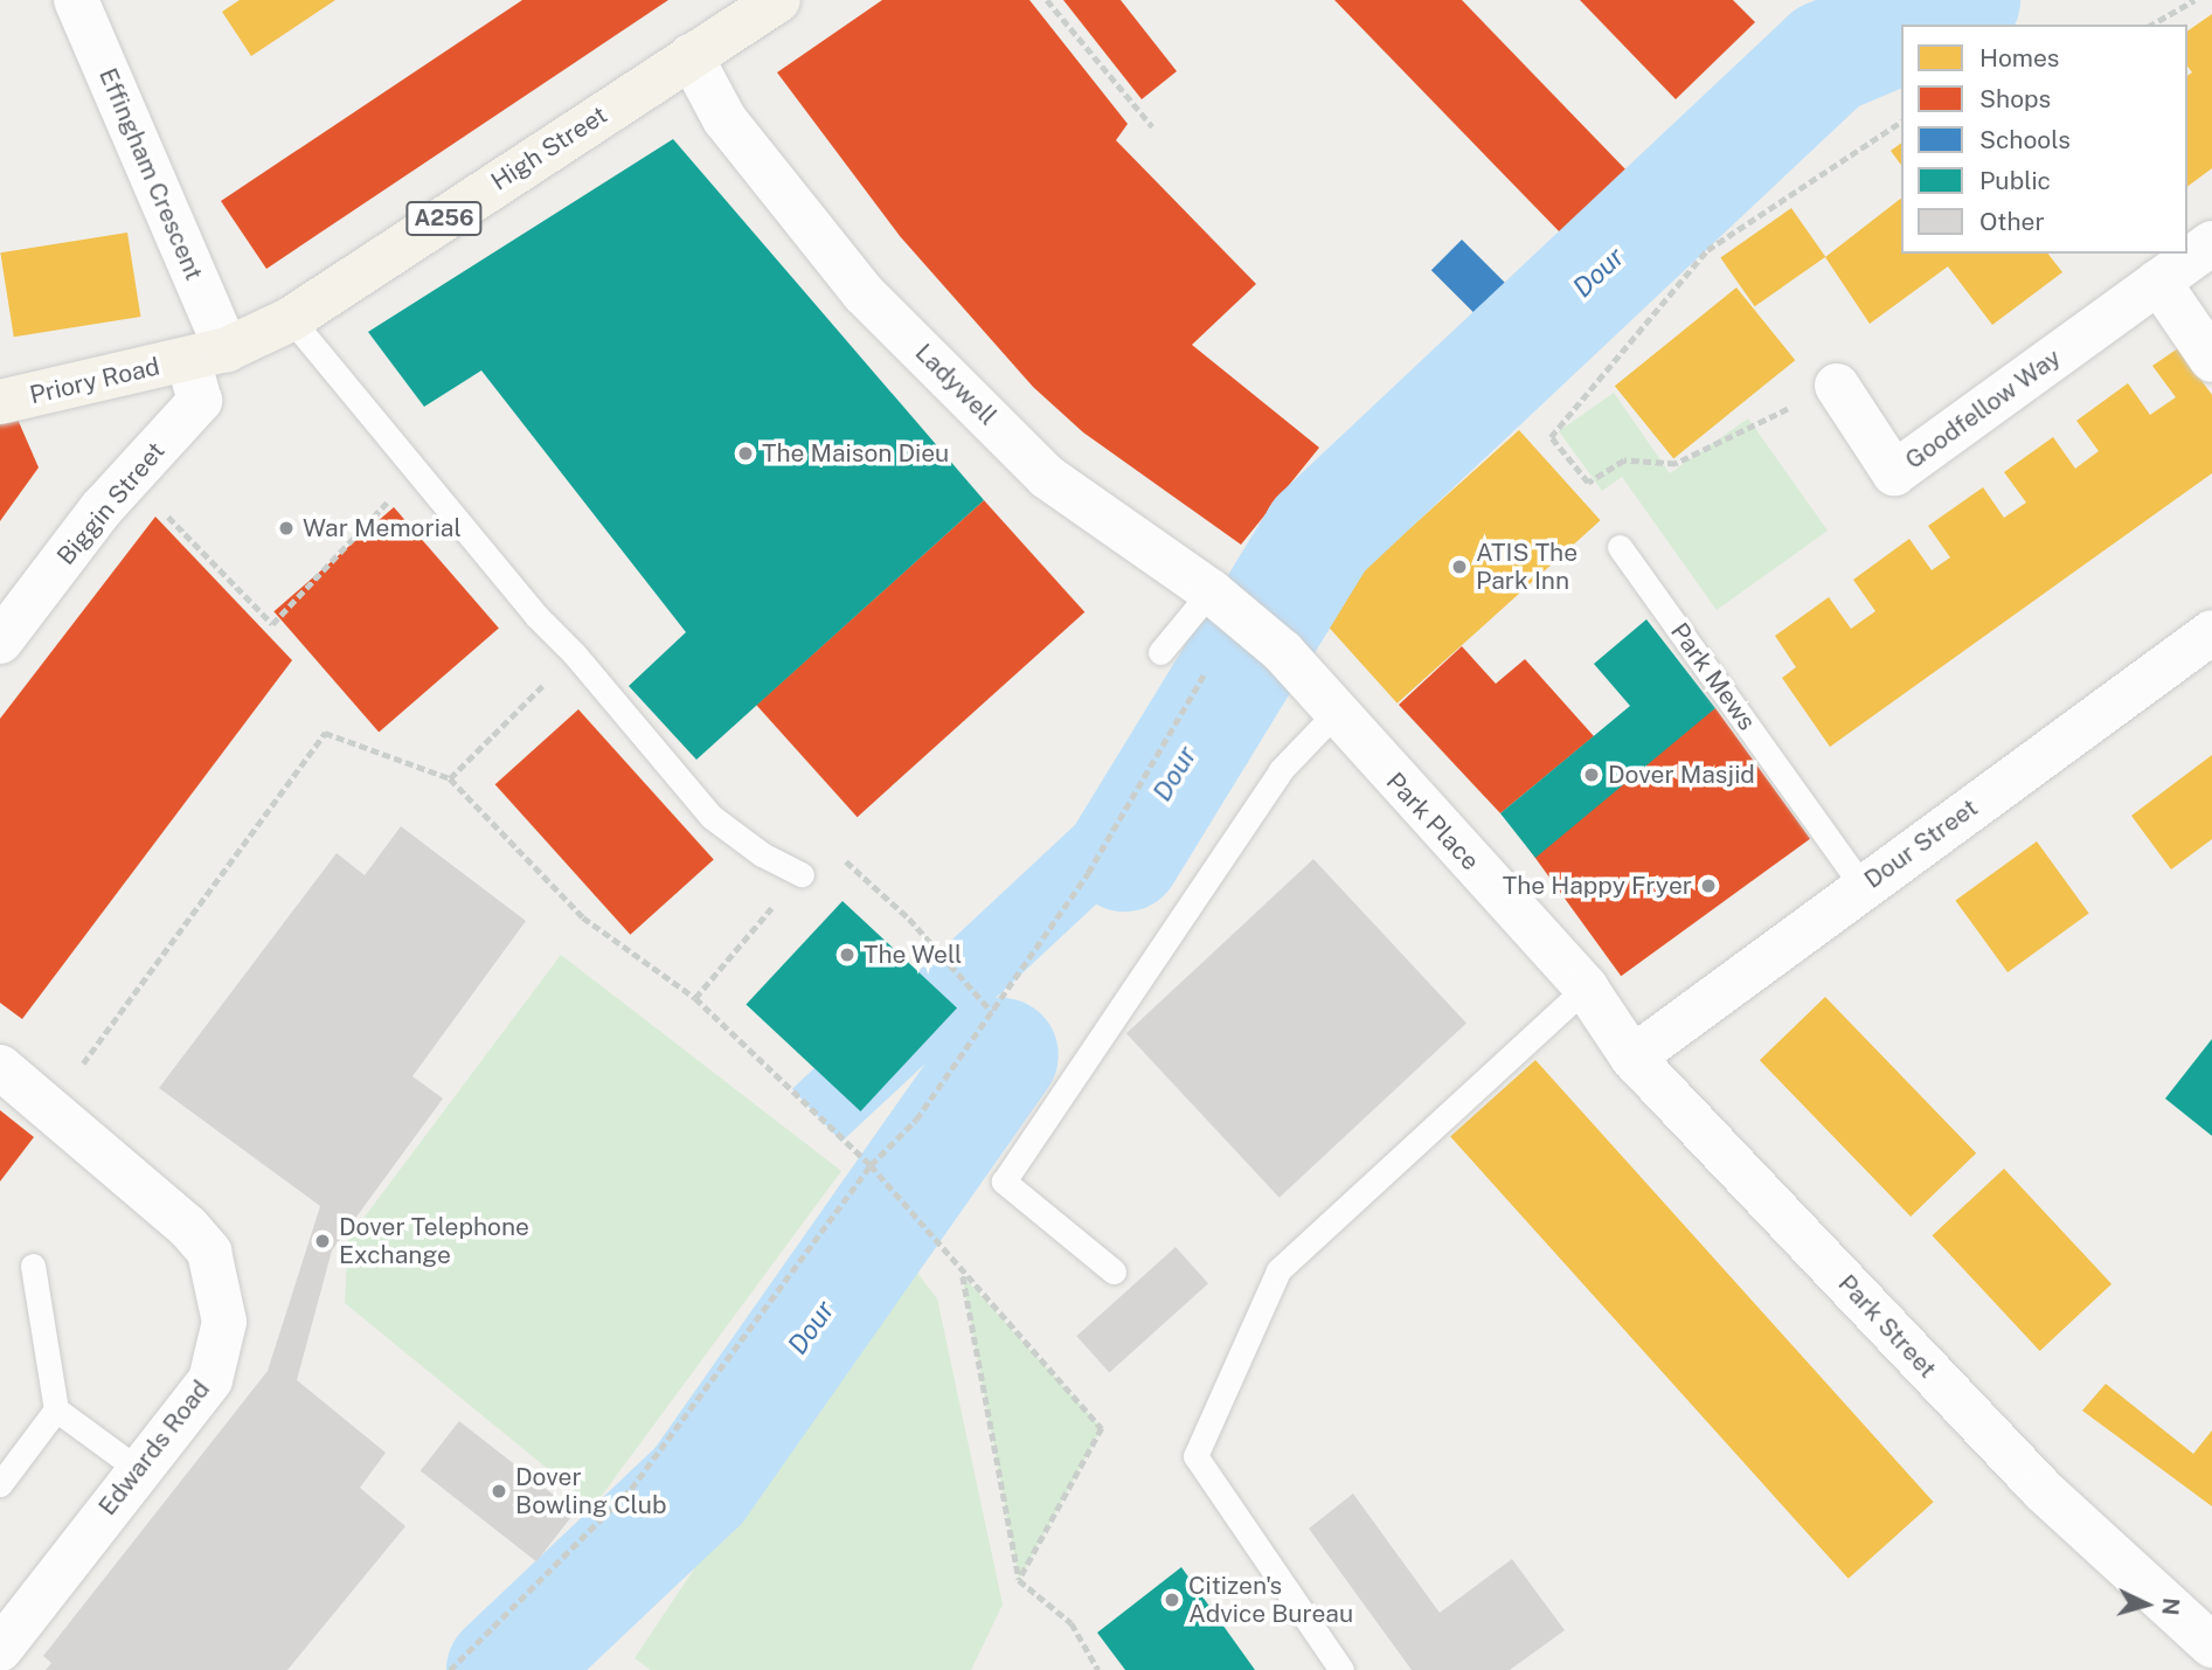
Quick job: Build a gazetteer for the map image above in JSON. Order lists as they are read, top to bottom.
{
  "streets": {
    "main road": ["High Street", "A256", "Priory Road"],
    "street": [
      "Effingham Crescent",
      "Ladywell",
      "Goodfellow Way",
      "Biggin Street",
      "Park Place",
      "Dour Street",
      "Park Street",
      "Edwards Road"
    ],
    "lane": ["Park Mews"]
  },
  "crossings": [
    ["High Street", "Effingham Crescent"],
    ["High Street", "Priory Road"],
    ["High Street", "Ladywell"],
    ["High Street", "Biggin Street"],
    ["Effingham Crescent", "Priory Road"],
    ["Effingham Crescent", "Biggin Street"],
    ["Priory Road", "Biggin Street"],
    ["Ladywell", "Park Place"],
    ["Park Mews", "Dour Street"],
    ["Park Place", "Park Street"],
    ["Dour Street", "Park Street"]
  ],
  "water": ["Dour"],
  "places": [
    "The Maison Dieu",
    "War Memorial",
    "ATIS The Park Inn",
    "Dover Masjid",
    "The Happy Fryer",
    "The Well",
    "Dover Telephone Exchange",
    "Dover Bowling Club",
    "Citizen's Advice Bureau"
  ],
  "legend": [
    "Homes",
    "Shops",
    "Schools",
    "Public",
    "Other"
  ],
  "north": "right"
}
